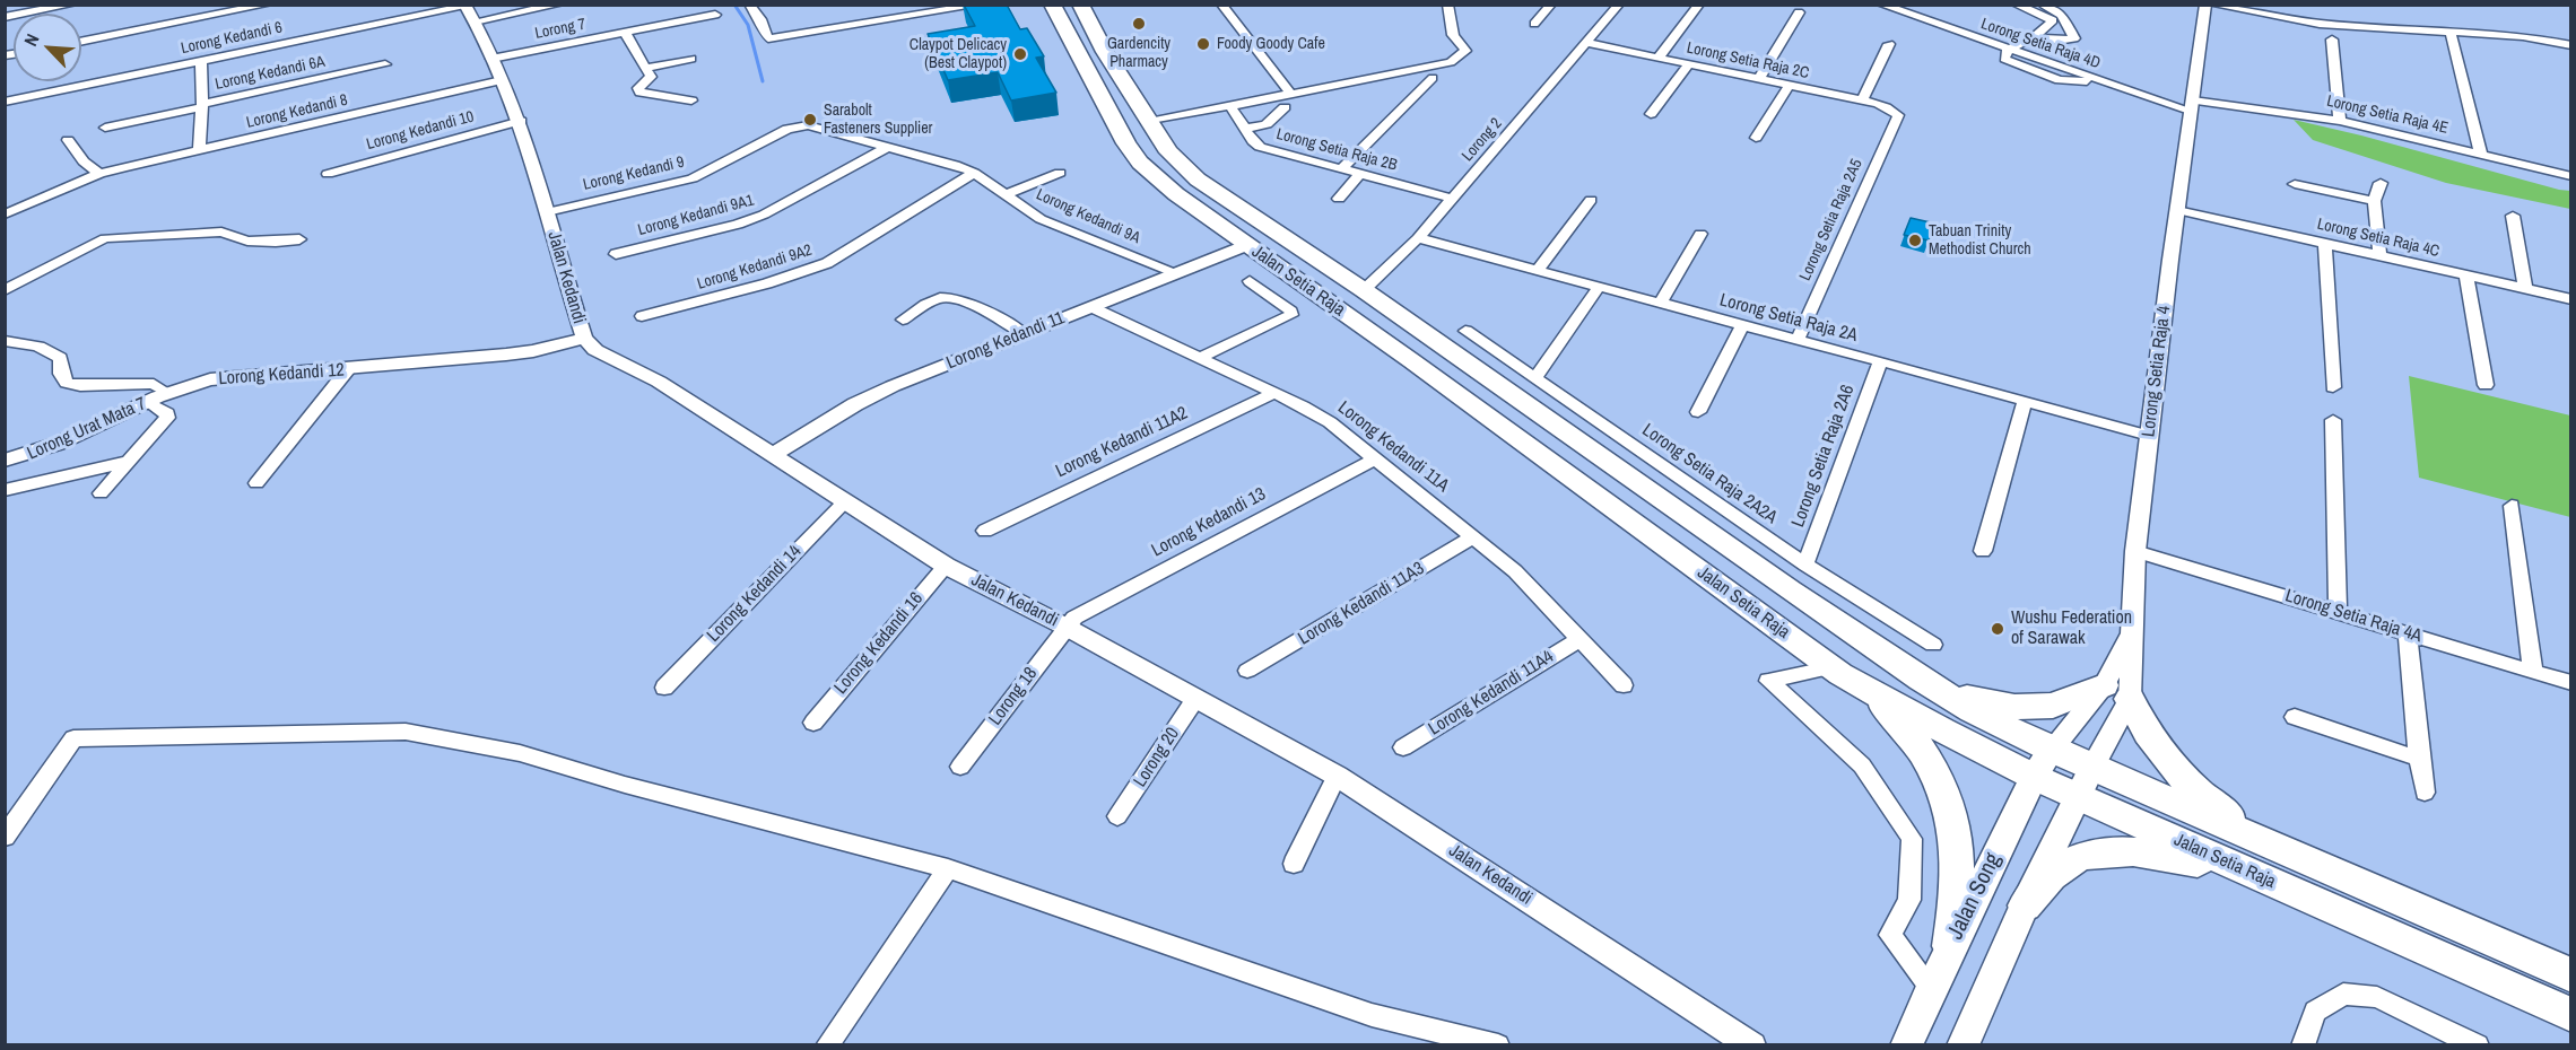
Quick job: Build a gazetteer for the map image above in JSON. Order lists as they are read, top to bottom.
{
  "streets": {
    "main road": ["Jalan Setia Raja", "Jalan Song"],
    "street": [
      "Lorong 7",
      "Lorong Kedandi 6",
      "Lorong Setia Raja 4D",
      "Lorong Setia Raja 2C",
      "Lorong Kedandi 6A",
      "Lorong Kedandi 8",
      "Lorong Setia Raja 4E",
      "Lorong Kedandi 10",
      "Lorong 2",
      "Lorong Setia Raja 2B",
      "Lorong Kedandi 9",
      "Lorong Kedandi 9A1",
      "Lorong Kedandi 9A",
      "Lorong Setia Raja 2A5",
      "Lorong Setia Raja 4C",
      "Lorong Kedandi 9A2",
      "Jalan Kedandi",
      "Lorong Setia Raja 2A",
      "Lorong Kedandi 11",
      "Lorong Setia Raja 4",
      "Lorong Kedandi 12",
      "Lorong Urat Mata 7",
      "Lorong Kedandi 11A2",
      "Lorong Kedandi 11A",
      "Lorong Setia Raja 2A6",
      "Lorong Setia Raja 2A2A",
      "Lorong Kedandi 13",
      "Lorong Kedandi 14",
      "Lorong Kedandi 11A3",
      "Lorong Setia Raja 4A",
      "Lorong Kedandi 16",
      "Lorong Kedandi 11A4",
      "Lorong 18",
      "Lorong 20"
    ]
  },
  "crossings": [
    ["Lorong 7", "Jalan Kedandi"],
    ["Lorong Kedandi 6", "Lorong Kedandi 6A"],
    ["Lorong Kedandi 6", "Jalan Kedandi"],
    ["Lorong Setia Raja 4D", "Lorong Setia Raja 4E"],
    ["Lorong Setia Raja 4D", "Lorong Setia Raja 4"],
    ["Lorong Setia Raja 2C", "Lorong 2"],
    ["Lorong Setia Raja 2C", "Lorong Setia Raja 2A5"],
    ["Lorong Kedandi 8", "Jalan Kedandi"],
    ["Lorong Setia Raja 4E", "Lorong Setia Raja 4"],
    ["Lorong Kedandi 10", "Jalan Kedandi"],
    ["Lorong 2", "Lorong Setia Raja 2B"],
    ["Lorong 2", "Jalan Setia Raja"],
    ["Lorong 2", "Lorong Setia Raja 2A"],
    ["Lorong Kedandi 9", "Lorong Kedandi 9A"],
    ["Lorong Kedandi 9", "Jalan Kedandi"],
    ["Lorong Kedandi 9A1", "Lorong Kedandi 9A"],
    ["Lorong Kedandi 9A", "Lorong Kedandi 9A2"],
    ["Lorong Kedandi 9A", "Lorong Kedandi 11"],
    ["Lorong Setia Raja 2A5", "Lorong Setia Raja 2A"],
    ["Lorong Setia Raja 4C", "Lorong Setia Raja 4"],
    ["Jalan Kedandi", "Lorong Kedandi 11"],
    ["Jalan Kedandi", "Lorong Kedandi 12"],
    ["Jalan Kedandi", "Lorong Kedandi 13"],
    ["Jalan Kedandi", "Lorong Kedandi 14"],
    ["Jalan Kedandi", "Lorong Kedandi 16"],
    ["Jalan Kedandi", "Lorong 18"],
    ["Jalan Kedandi", "Lorong 20"],
    ["Jalan Setia Raja", "Lorong Kedandi 11"],
    ["Jalan Setia Raja", "Lorong Setia Raja 4"],
    ["Jalan Setia Raja", "Jalan Song"],
    ["Lorong Setia Raja 2A", "Lorong Setia Raja 4"],
    ["Lorong Setia Raja 2A", "Lorong Setia Raja 2A6"],
    ["Lorong Kedandi 11", "Lorong Kedandi 11A"],
    ["Lorong Setia Raja 4", "Lorong Setia Raja 4A"],
    ["Lorong Kedandi 12", "Lorong Urat Mata 7"],
    ["Lorong Kedandi 11A2", "Lorong Kedandi 11A"],
    ["Lorong Kedandi 11A", "Lorong Kedandi 13"],
    ["Lorong Kedandi 11A", "Lorong Kedandi 11A3"],
    ["Lorong Kedandi 11A", "Lorong Kedandi 11A4"],
    ["Lorong Setia Raja 2A6", "Lorong Setia Raja 2A2A"],
    ["Lorong Kedandi 13", "Lorong 18"]
  ],
  "places": [
    "Gardencity Pharmacy",
    "Foody Goody Cafe",
    "Claypot Delicacy (Best Claypot)",
    "Sarabolt Fasteners Supplier",
    "Tabuan Trinity Methodist Church",
    "Wushu Federation of Sarawak"
  ],
  "north": "top left"
}
